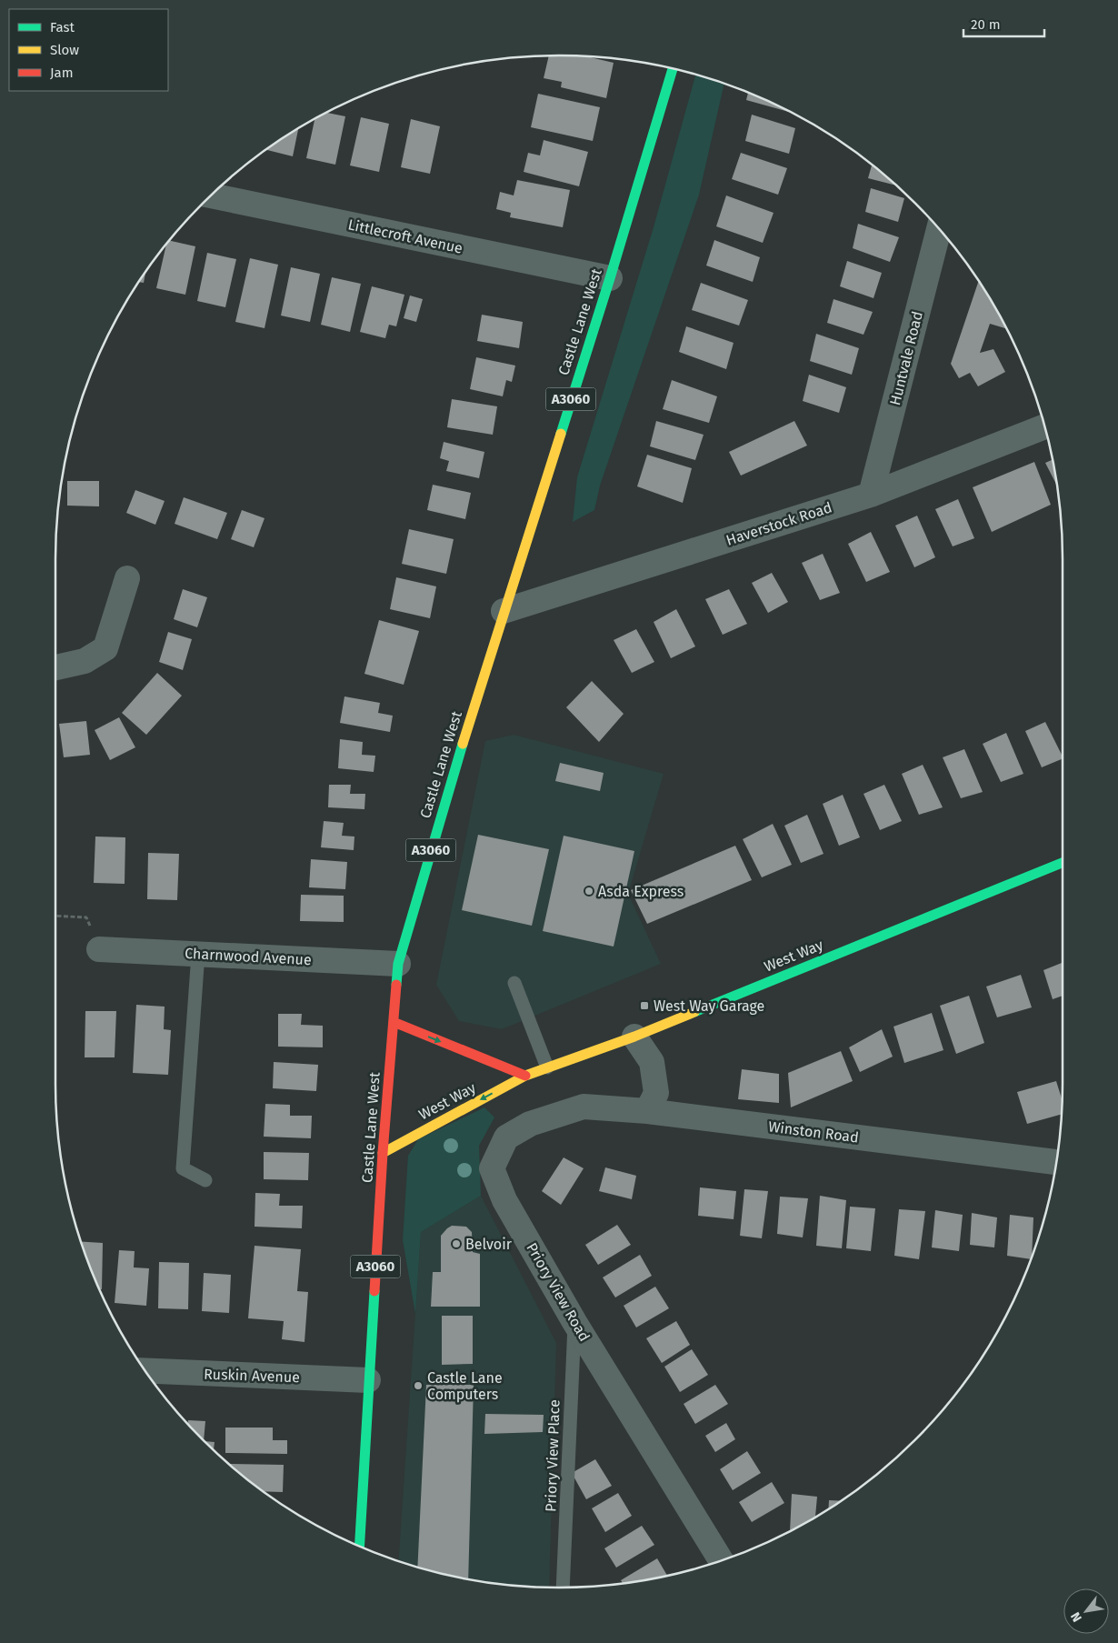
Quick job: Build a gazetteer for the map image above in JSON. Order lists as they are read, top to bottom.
{
  "streets": {
    "main road": ["Castle Lane West", "A3060", "West Way"],
    "street": [
      "Littlecroft Avenue",
      "Huntvale Road",
      "Haverstock Road",
      "Charnwood Avenue",
      "Winston Road",
      "Priory View Road",
      "Ruskin Avenue"
    ],
    "lane": ["Priory View Place"]
  },
  "crossings": [
    ["Littlecroft Avenue", "Castle Lane West"],
    ["Castle Lane West", "Haverstock Road"],
    ["Castle Lane West", "West Way"],
    ["Castle Lane West", "Charnwood Avenue"],
    ["Castle Lane West", "Ruskin Avenue"],
    ["Huntvale Road", "Haverstock Road"],
    ["Winston Road", "Priory View Road"],
    ["Priory View Road", "Priory View Place"]
  ],
  "places": {
    "other": ["Asda Express", "Belvoir", "Castle Lane Computers"],
    "transit": ["West Way Garage"]
  },
  "legend": ["Fast", "Slow", "Jam"],
  "scale_bar": "20 m",
  "north": "bottom left"
}
